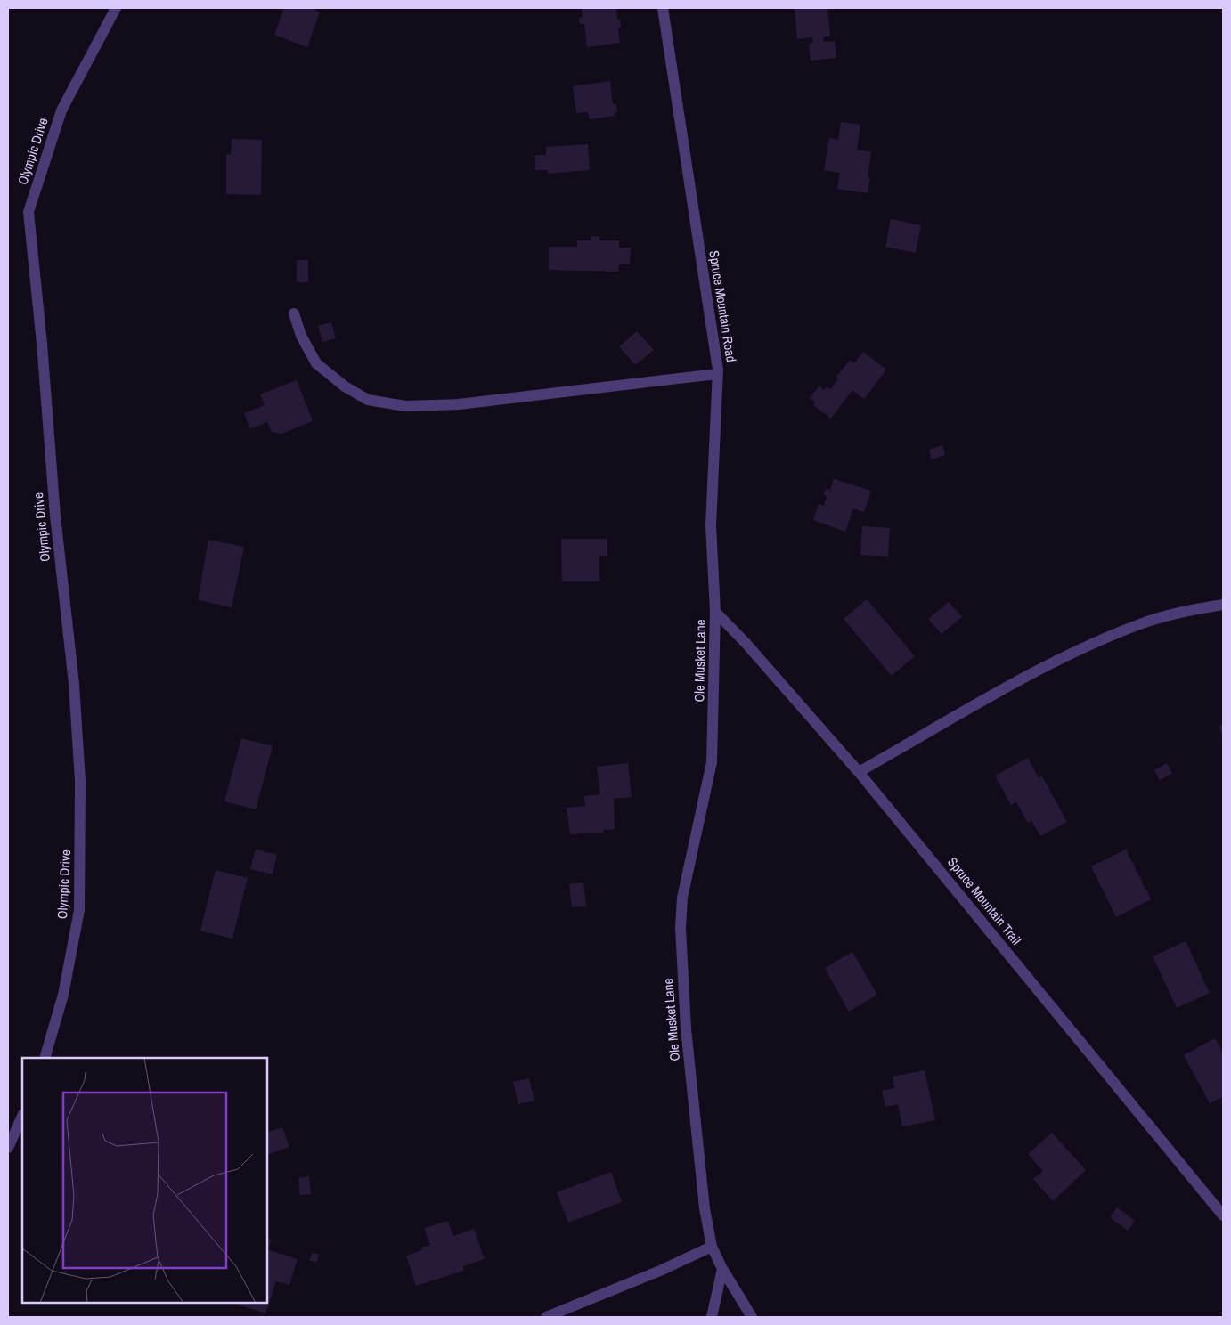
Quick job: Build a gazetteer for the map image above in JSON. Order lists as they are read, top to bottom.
{
  "streets": {
    "street": [
      "Olympic Drive",
      "Spruce Mountain Road",
      "Ole Musket Lane",
      "Spruce Mountain Trail"
    ]
  },
  "crossings": [
    ["Spruce Mountain Road", "Ole Musket Lane"],
    ["Spruce Mountain Road", "Spruce Mountain Trail"],
    ["Ole Musket Lane", "Spruce Mountain Trail"]
  ]
}
